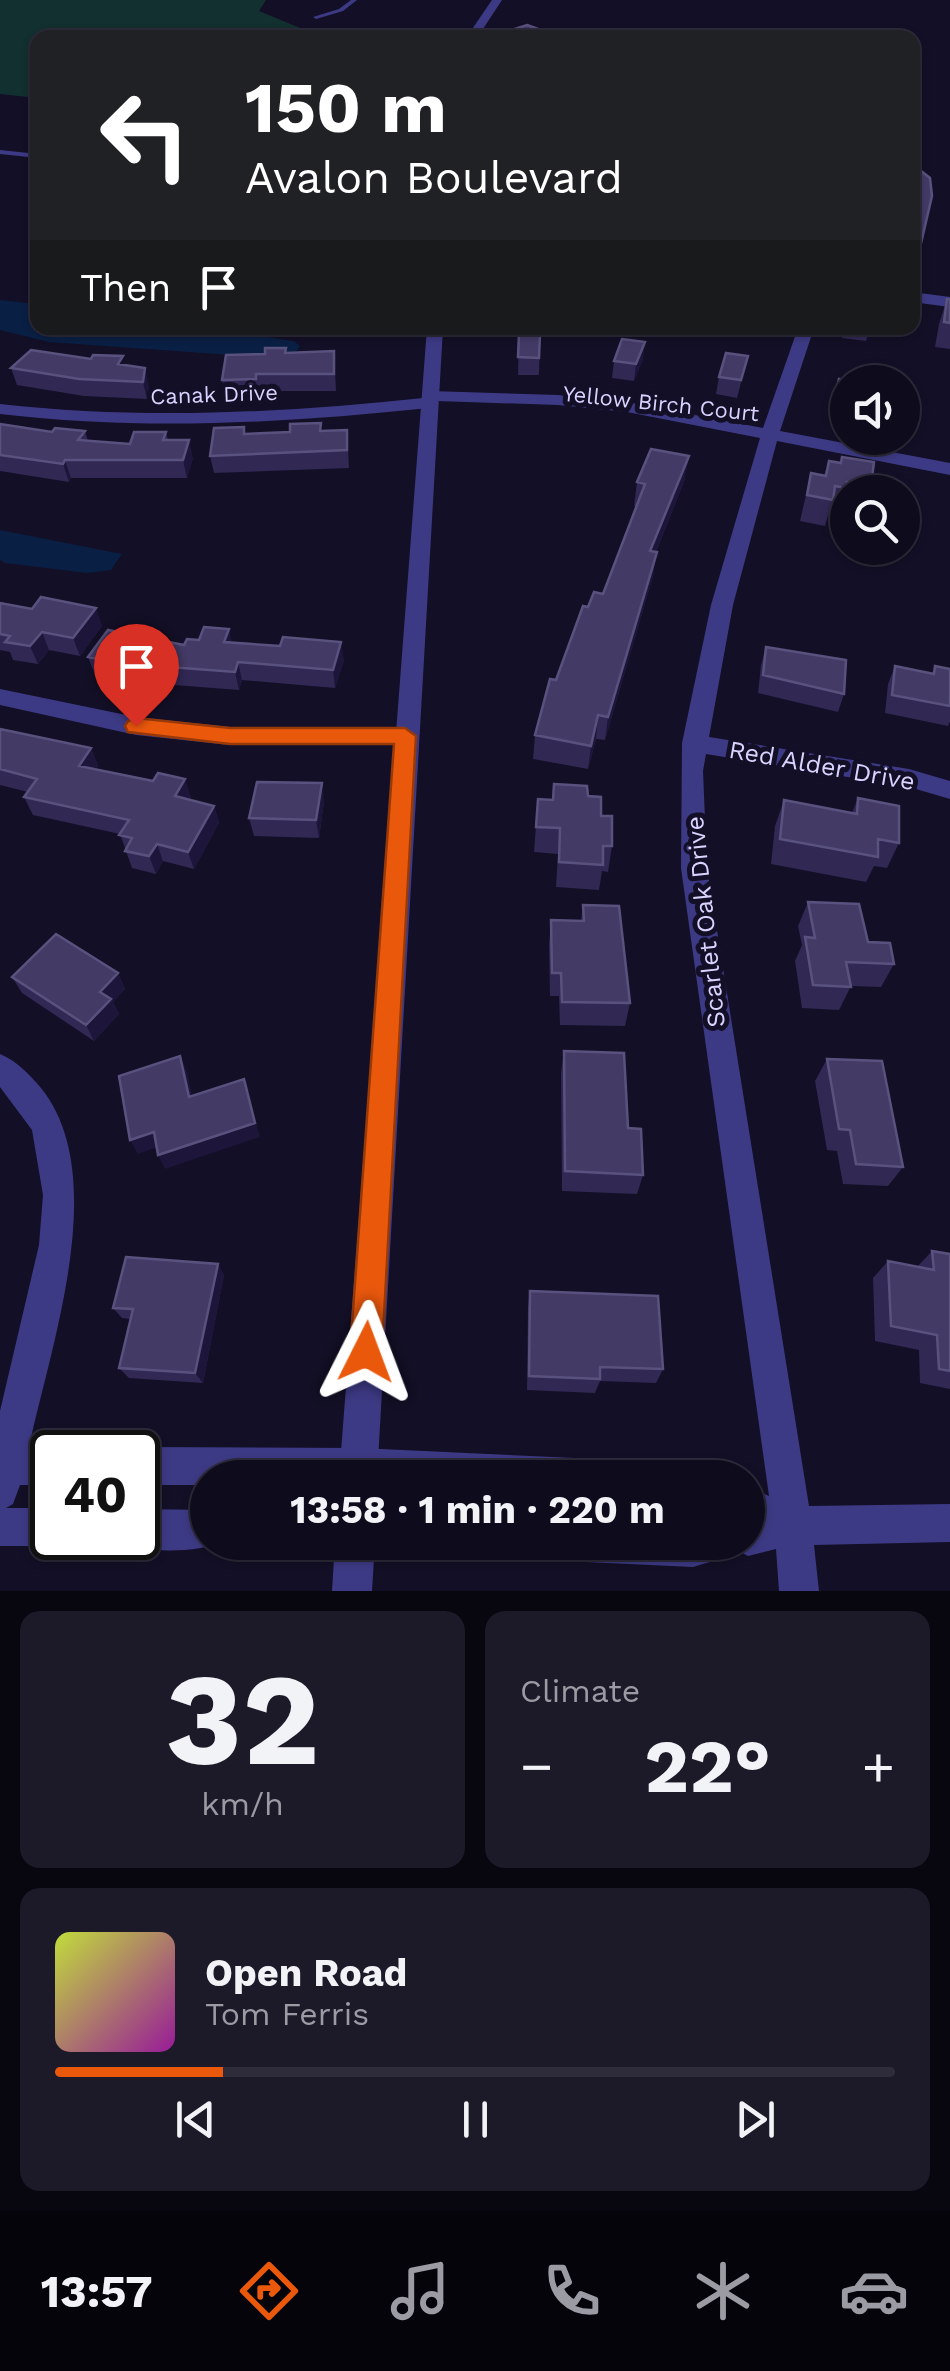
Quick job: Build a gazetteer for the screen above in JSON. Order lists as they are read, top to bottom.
{
  "streets": {
    "street": [
      "Canak Drive",
      "Yellow Birch Court",
      "Red Alder Drive",
      "Scarlet Oak Drive"
    ]
  },
  "crossings": [
    ["Canak Drive", "Yellow Birch Court"],
    ["Yellow Birch Court", "Scarlet Oak Drive"],
    ["Red Alder Drive", "Scarlet Oak Drive"]
  ],
  "page": {
    "turn": ["150 m", "Avalon Boulevard"],
    "then": "Then",
    "limit": "40",
    "trip": "13:58 · 1 min · 220 m",
    "tile": [
      ["32", "km/h"],
      "Climate"
    ],
    "heat": ["−", "22°", "+"],
    "song": ["Open Road", "Tom Ferris"],
    "tabs": "13:57"
  }
}
